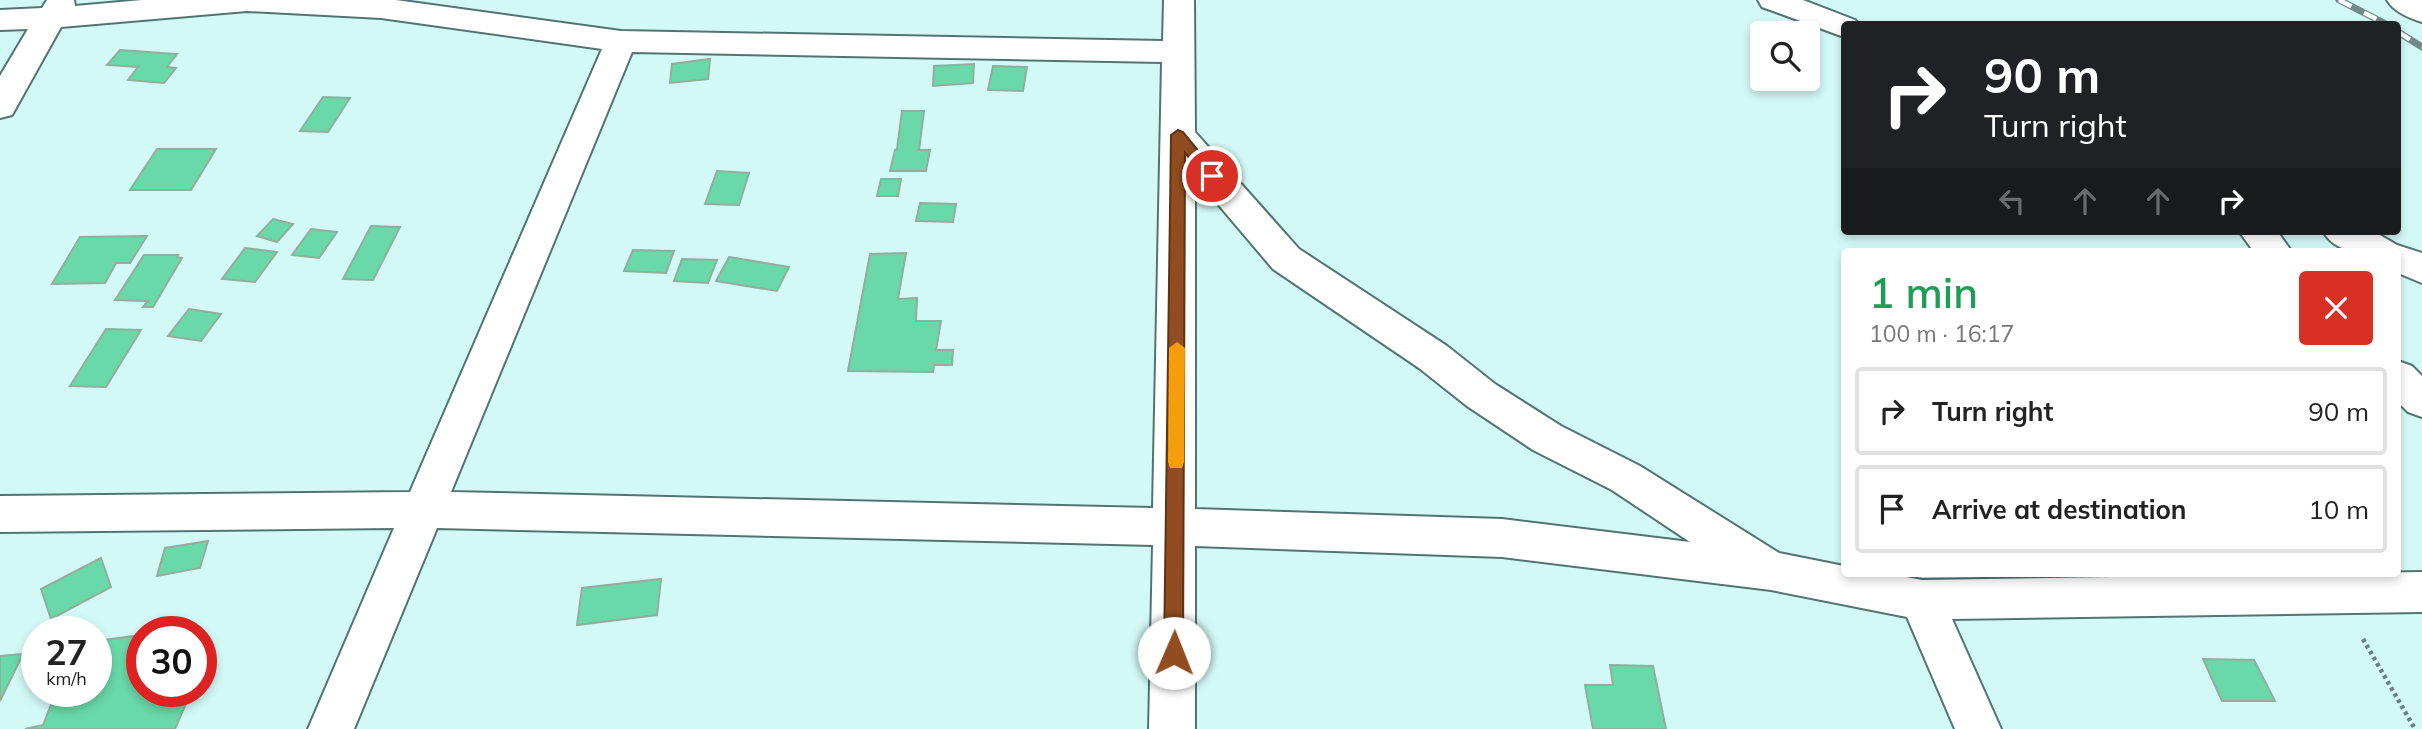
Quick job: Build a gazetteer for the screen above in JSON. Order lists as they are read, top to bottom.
{
  "page": {
    "turn": ["90 m", "Turn right"],
    "heading": ["1 min", "100 m · 16:17"],
    "list": [
      {
        "name": "Turn right",
        "value": "90 m"
      },
      {
        "name": "Arrive at destination",
        "value": "10 m"
      }
    ],
    "speed": "27 km/h",
    "limit": "30"
  }
}
